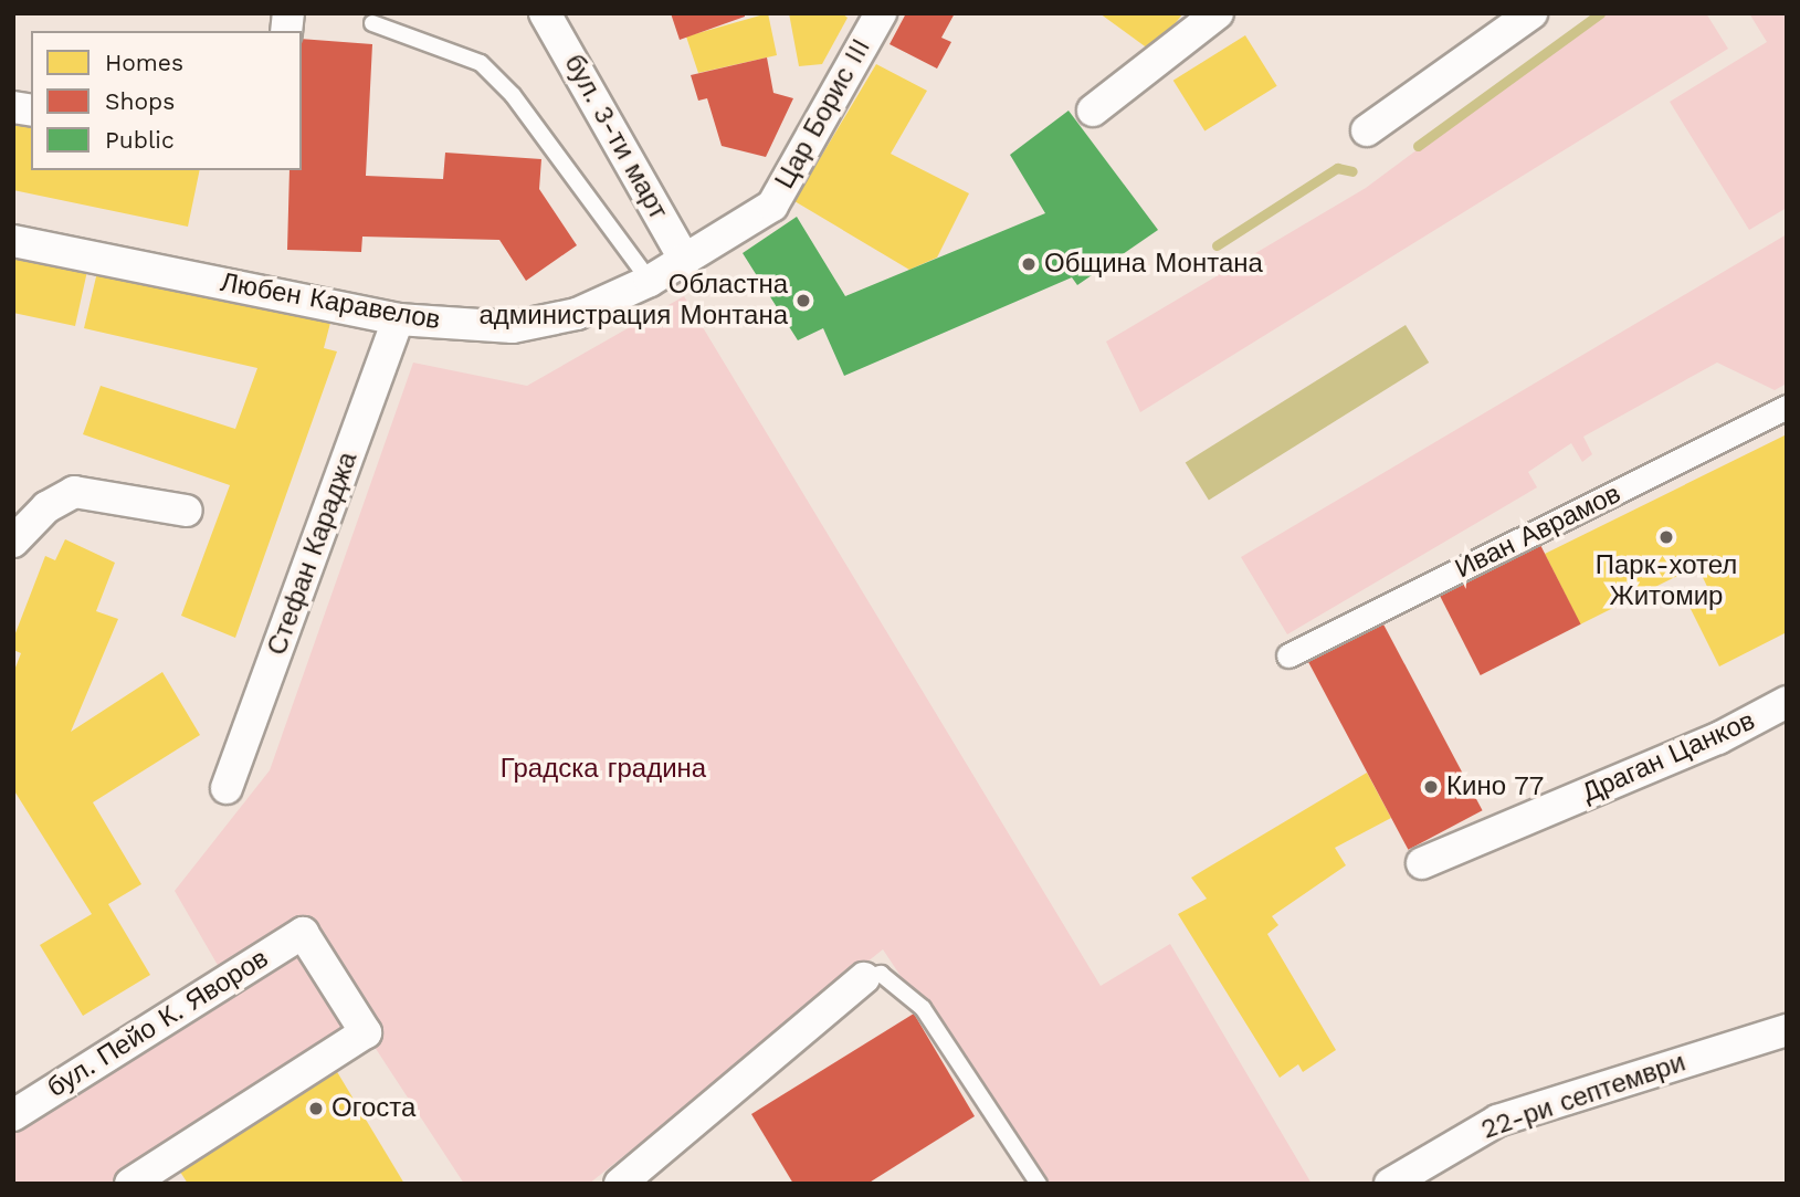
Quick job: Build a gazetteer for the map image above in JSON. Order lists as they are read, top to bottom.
{
  "streets": {
    "street": [
      "Цар Борис III",
      "бул. 3-ти март",
      "Любен Каравелов",
      "Иван Аврамов",
      "Стефан Караджа",
      "Драган Цанков",
      "бул. Пейо К. Яворов",
      "22-ри септември"
    ]
  },
  "crossings": [
    ["Цар Борис III", "бул. 3-ти март"],
    ["Цар Борис III", "Любен Каравелов"],
    ["бул. 3-ти март", "Любен Каравелов"],
    ["Любен Каравелов", "Стефан Караджа"]
  ],
  "parks": ["Градска градина"],
  "places": [
    "Община Монтана",
    "Областна администрация Монтана",
    "Парк-хотел Житомир",
    "Кино 77",
    "Огоста"
  ],
  "legend": ["Homes", "Shops", "Public"]
}
